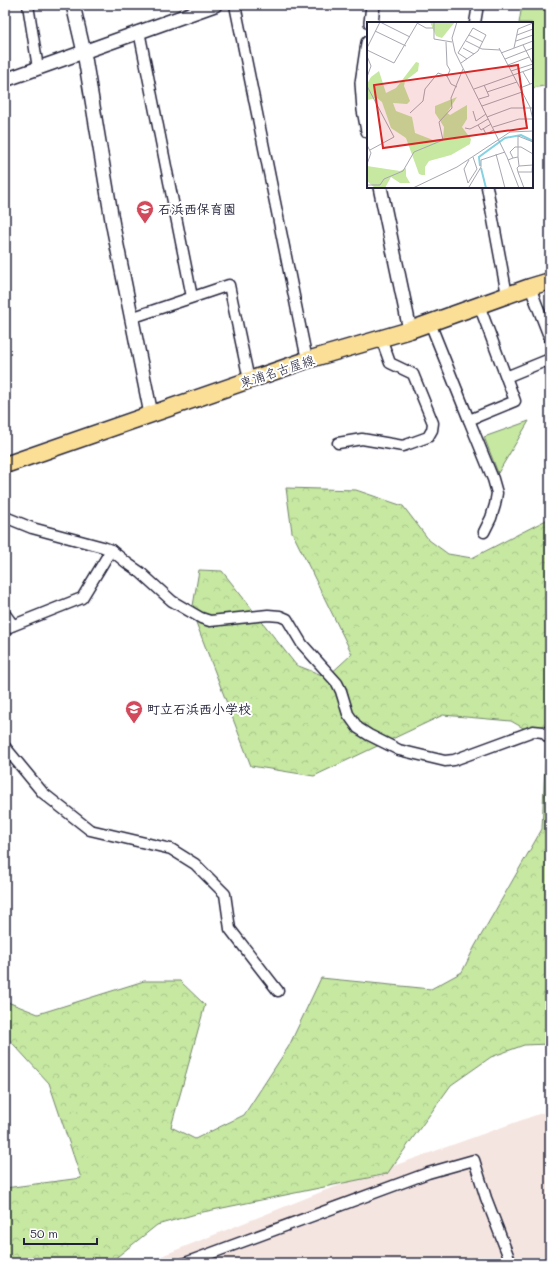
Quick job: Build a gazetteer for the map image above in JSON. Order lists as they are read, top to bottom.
{
  "streets": {
    "main road": ["東浦名古屋線"]
  },
  "places": {
    "school or university": ["石浜西保育園", "町立石浜西小学校"]
  },
  "scale_bar": "50 m"
}
